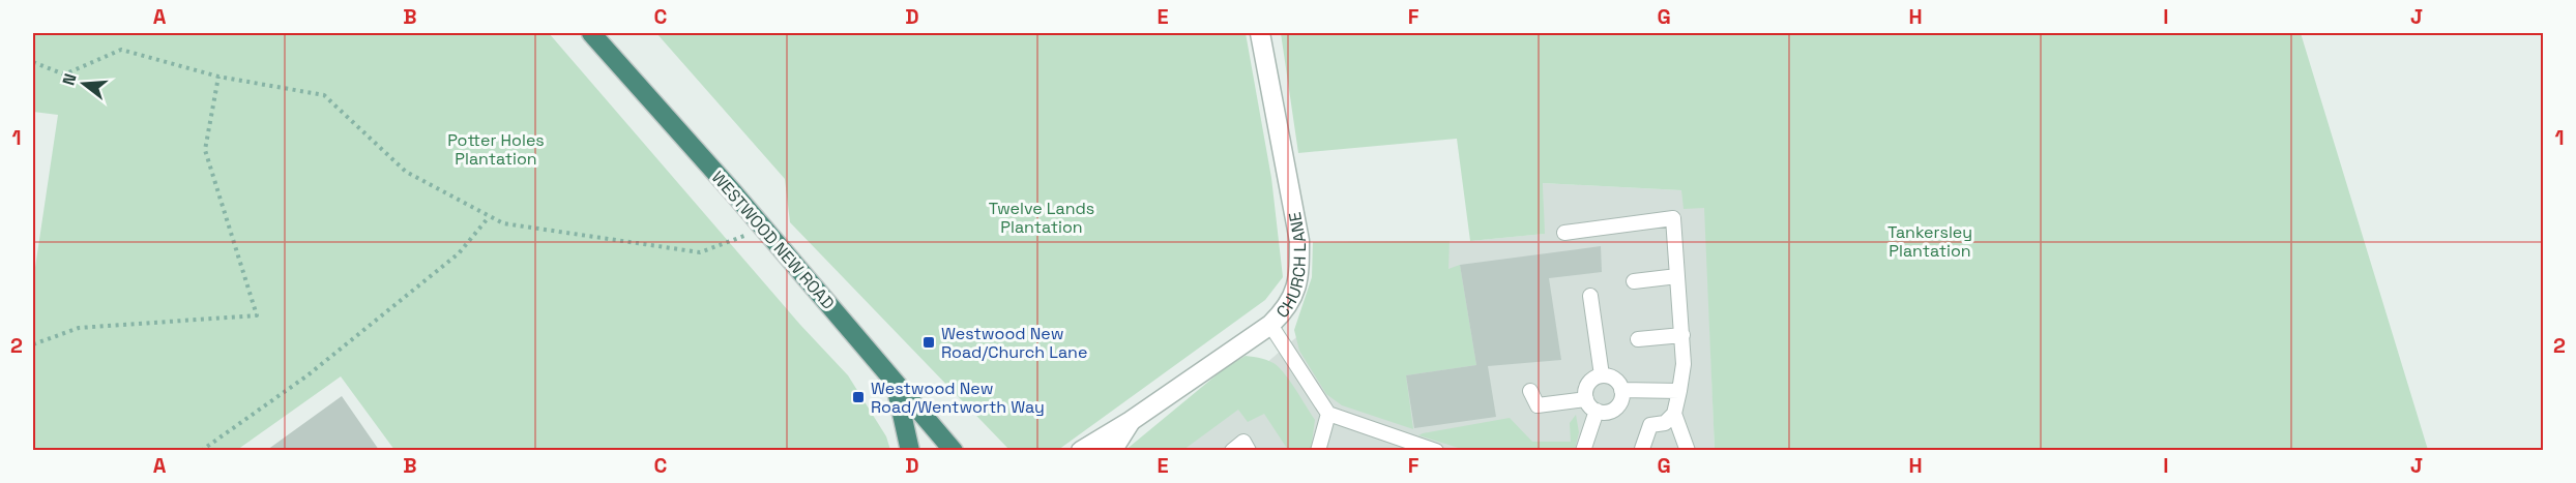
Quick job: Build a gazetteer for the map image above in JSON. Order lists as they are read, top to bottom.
{
  "streets": {
    "highway": ["WESTWOOD NEW ROAD"],
    "street": ["CHURCH LANE"]
  },
  "parks": ["Potter Holes Plantation", "Twelve Lands Plantation", "Tankersley Plantation"],
  "places": {
    "transit": ["Westwood New Road/Church Lane", "Westwood New Road/Wentworth Way"]
  },
  "north": "left",
  "grid": {
    "columns": [
      "A",
      "B",
      "C",
      "D",
      "E",
      "F",
      "G",
      "H",
      "I",
      "J"
    ],
    "rows": ["1", "2"]
  }
}
